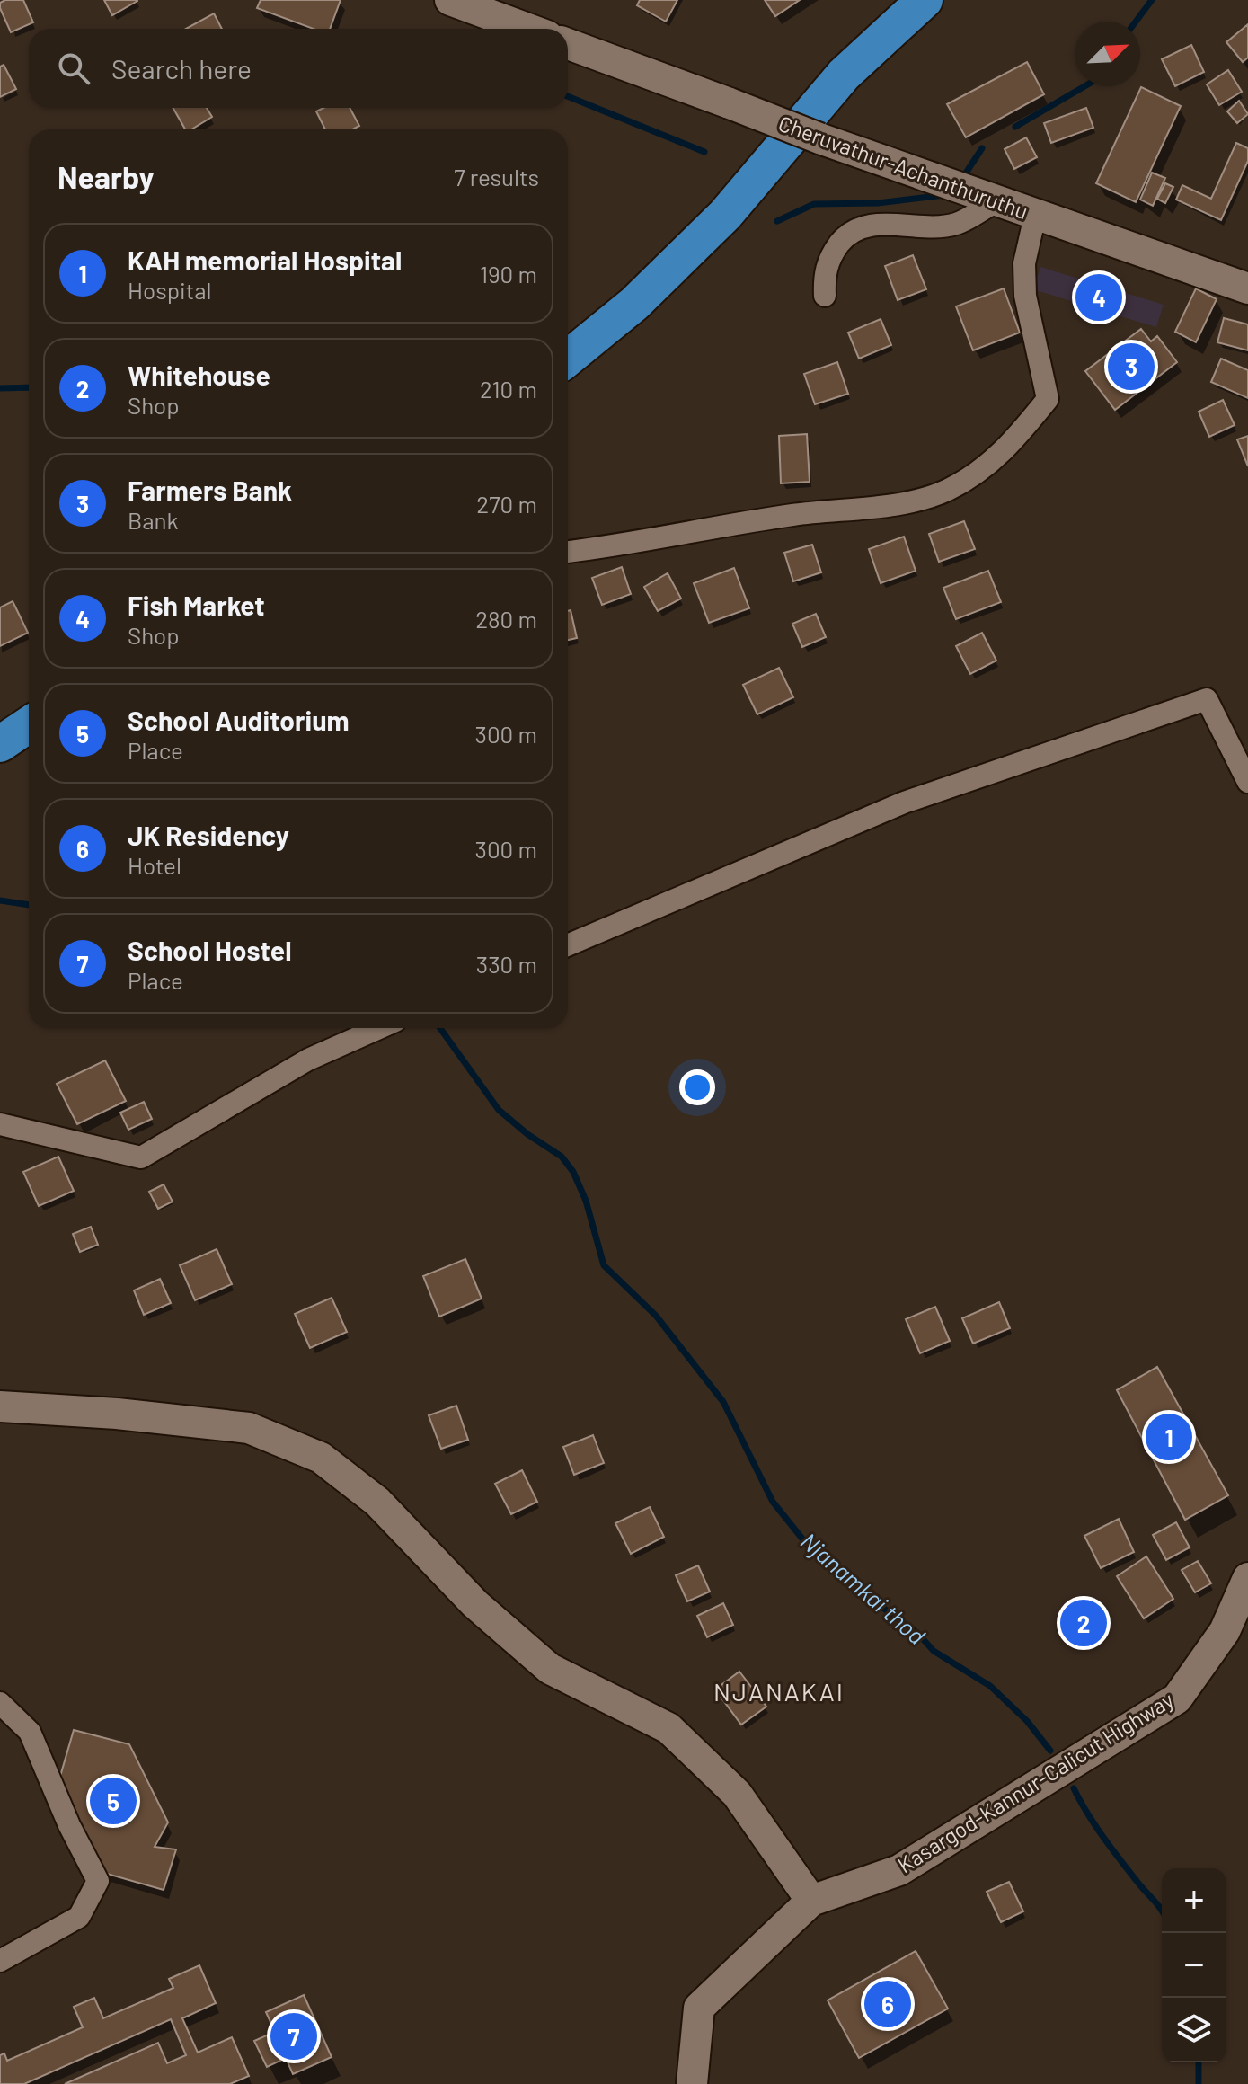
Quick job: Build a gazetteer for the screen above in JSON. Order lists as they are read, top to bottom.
{
  "streets": {
    "main road": ["Cheruvathur-Achanthuruthu", "Kasargod-Kannur-Calicut Highway"]
  },
  "districts": ["NJANAKAI"],
  "water": ["Njanamkai thod"],
  "north": "top right",
  "page": {
    "search": "Search here",
    "heading": ["Nearby", "7 results"],
    "list": [
      {
        "mark": "1",
        "name": "KAH memorial Hospital",
        "note": "Hospital",
        "value": "190 m"
      },
      {
        "mark": "2",
        "name": "Whitehouse",
        "note": "Shop",
        "value": "210 m"
      },
      {
        "mark": "3",
        "name": "Farmers Bank",
        "note": "Bank",
        "value": "270 m"
      },
      {
        "mark": "4",
        "name": "Fish Market",
        "note": "Shop",
        "value": "280 m"
      },
      {
        "mark": "5",
        "name": "School Auditorium",
        "note": "Place",
        "value": "300 m"
      },
      {
        "mark": "6",
        "name": "JK Residency",
        "note": "Hotel",
        "value": "300 m"
      },
      {
        "mark": "7",
        "name": "School Hostel",
        "note": "Place",
        "value": "330 m"
      }
    ],
    "pins": [
      "4",
      "3",
      "1",
      "2",
      "5",
      "6",
      "7"
    ],
    "map_buttons": ["+", "−"]
  }
}
